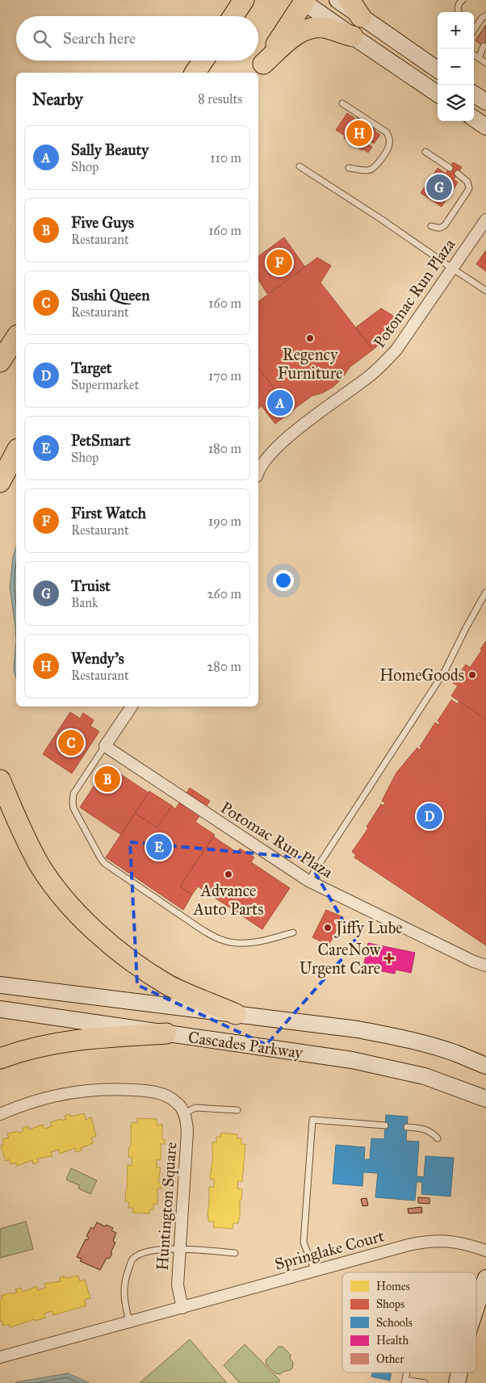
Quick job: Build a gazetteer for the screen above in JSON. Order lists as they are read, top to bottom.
{
  "streets": {
    "main road": ["Cascades Parkway"],
    "street": ["Potomac Run Plaza", "Huntington Square", "Springlake Court"]
  },
  "crossings": [
    ["Huntington Square", "Springlake Court"]
  ],
  "places": {
    "other": [
      "Regency Furniture",
      "HomeGoods",
      "Advance Auto Parts",
      "Jiffy Lube"
    ],
    "health": ["CareNow Urgent Care"]
  },
  "legend": [
    "Homes",
    "Shops",
    "Schools",
    "Health",
    "Other"
  ],
  "page": {
    "map_buttons": ["+", "−"],
    "search": "Search here",
    "heading": ["Nearby", "8 results"],
    "pins": [
      "H",
      "G",
      "F",
      "A",
      "C",
      "B",
      "D",
      "E"
    ],
    "list": [
      {
        "mark": "A",
        "name": "Sally Beauty",
        "note": "Shop",
        "value": "110 m"
      },
      {
        "mark": "B",
        "name": "Five Guys",
        "note": "Restaurant",
        "value": "160 m"
      },
      {
        "mark": "C",
        "name": "Sushi Queen",
        "note": "Restaurant",
        "value": "160 m"
      },
      {
        "mark": "D",
        "name": "Target",
        "note": "Supermarket",
        "value": "170 m"
      },
      {
        "mark": "E",
        "name": "PetSmart",
        "note": "Shop",
        "value": "180 m"
      },
      {
        "mark": "F",
        "name": "First Watch",
        "note": "Restaurant",
        "value": "190 m"
      },
      {
        "mark": "G",
        "name": "Truist",
        "note": "Bank",
        "value": "260 m"
      },
      {
        "mark": "H",
        "name": "Wendy's",
        "note": "Restaurant",
        "value": "280 m"
      }
    ]
  }
}
